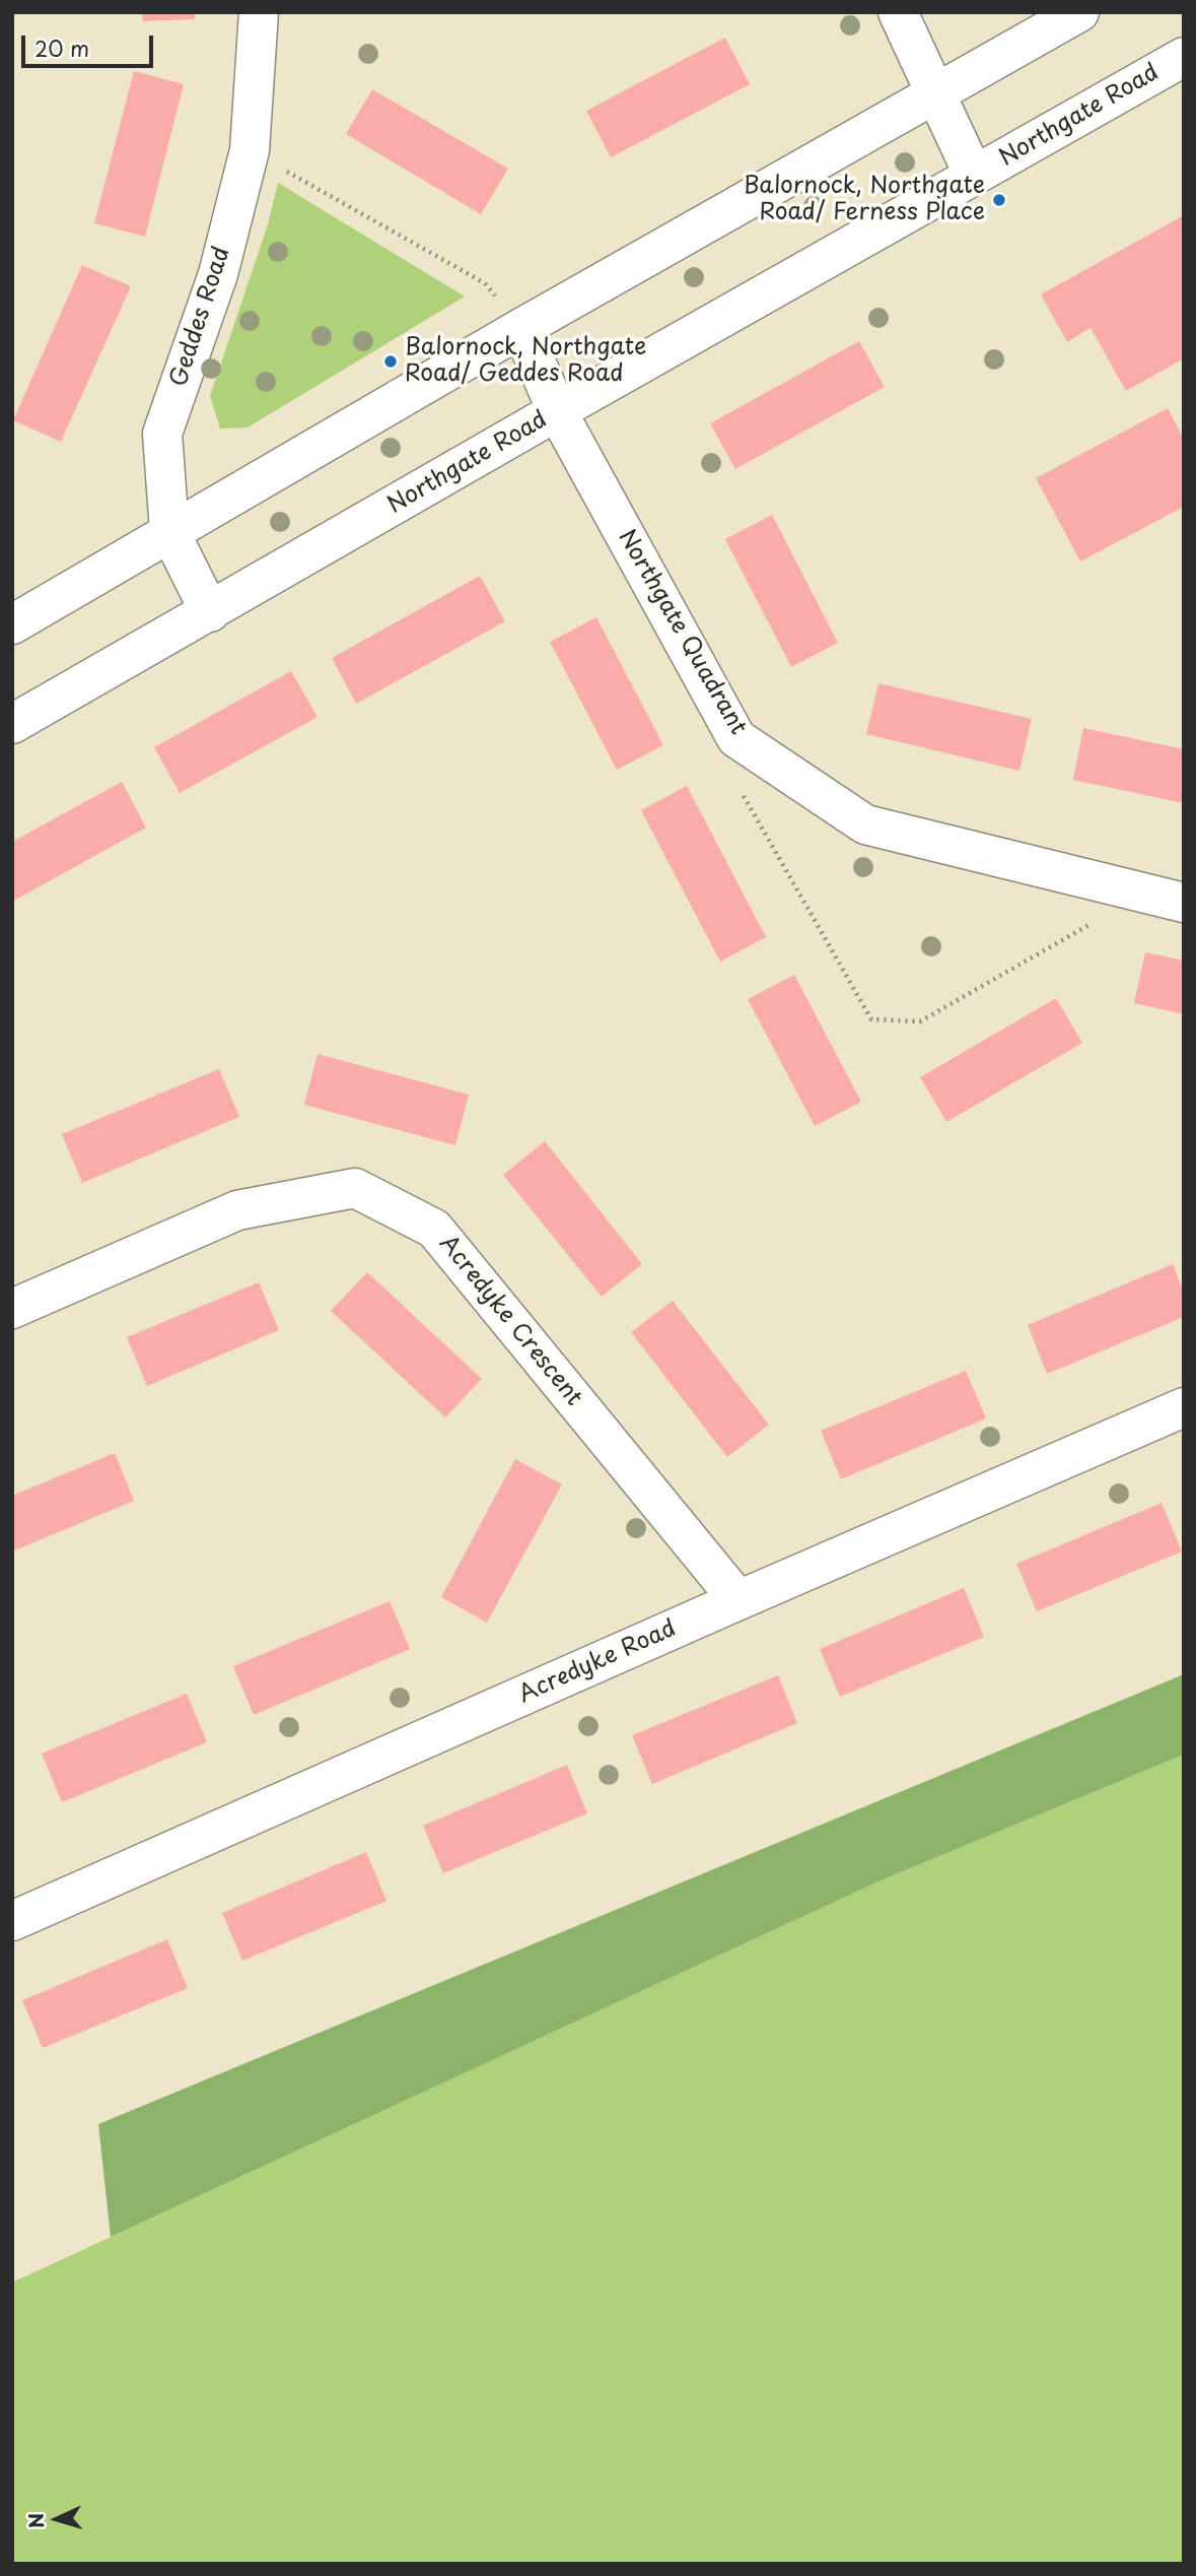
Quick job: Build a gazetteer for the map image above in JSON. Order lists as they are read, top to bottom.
{
  "streets": {
    "street": [
      "Northgate Road",
      "Geddes Road",
      "Northgate Quadrant",
      "Acredyke Crescent",
      "Acredyke Road"
    ]
  },
  "crossings": [
    ["Northgate Road", "Geddes Road"],
    ["Northgate Road", "Northgate Quadrant"],
    ["Acredyke Crescent", "Acredyke Road"]
  ],
  "places": ["Balornock, Northgate Road/ Ferness Place", "Balornock, Northgate Road/ Geddes Road"],
  "scale_bar": "20 m",
  "north": "left"
}
